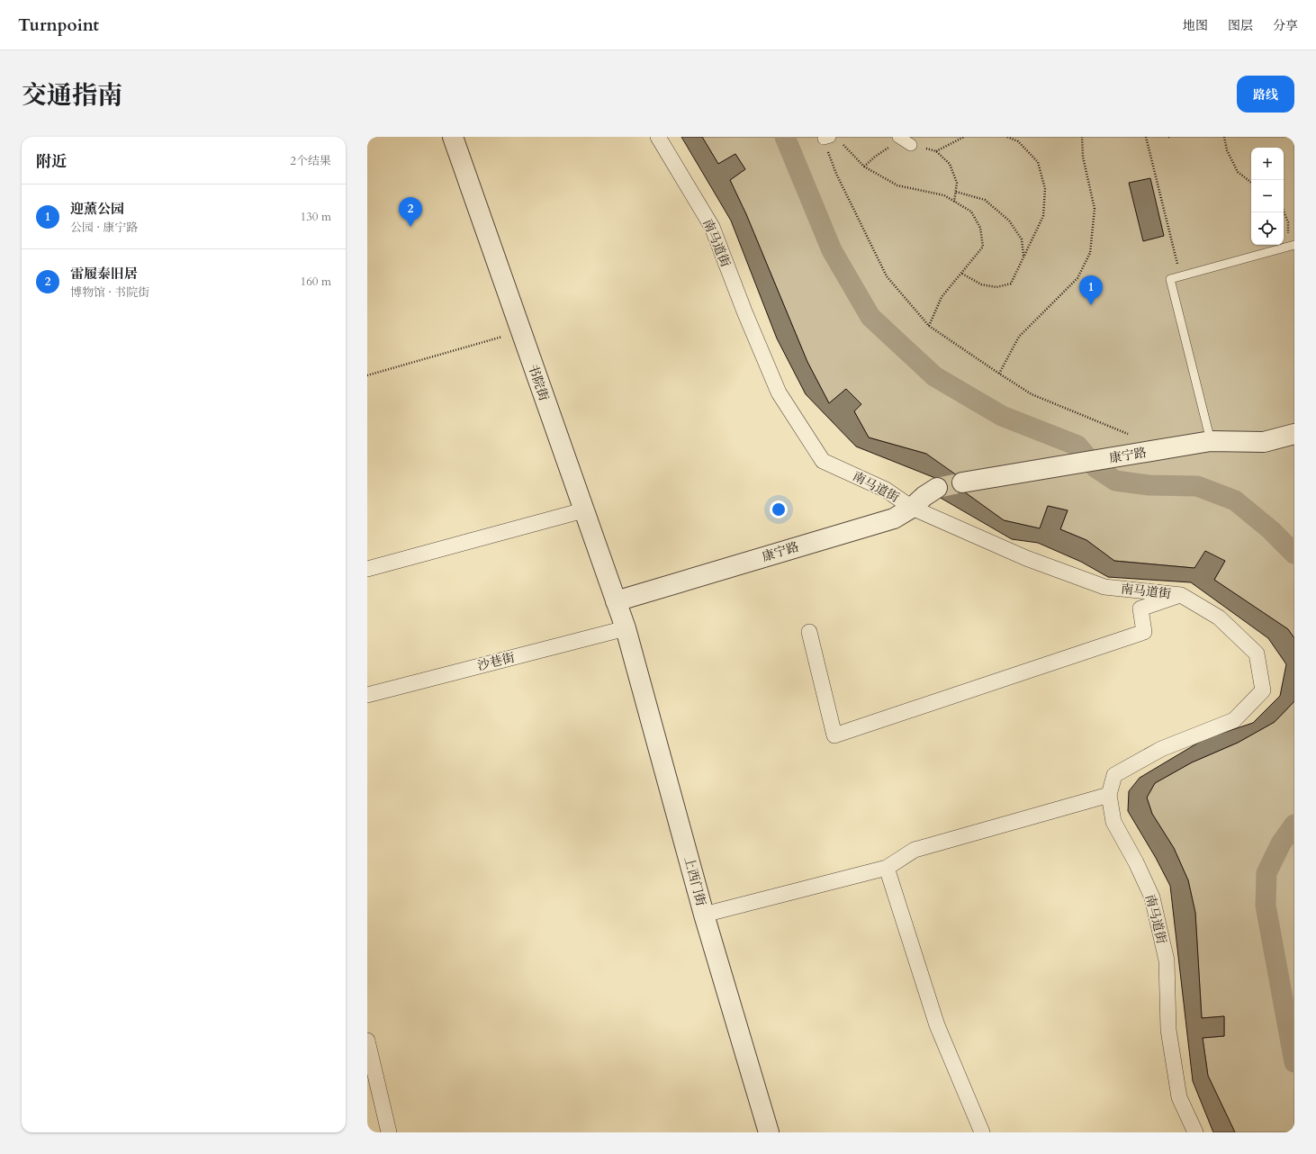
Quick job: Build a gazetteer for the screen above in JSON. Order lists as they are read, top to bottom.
{
  "streets": {
    "street": [
      "南马道街",
      "书院街",
      "康宁路",
      "沙巷街",
      "上西门街"
    ]
  },
  "crossings": [
    ["南马道街", "康宁路"],
    ["书院街", "康宁路"],
    ["书院街", "沙巷街"],
    ["书院街", "上西门街"],
    ["沙巷街", "上西门街"]
  ],
  "page": {
    "header": "Turnpoint",
    "nav": ["地图", "图层", "分享"],
    "title": "交通指南",
    "buttons": "路线",
    "heading": ["附近", "2个结果"],
    "map_buttons": ["+", "−"],
    "list": [
      {
        "mark": "1",
        "name": "迎薰公园",
        "note": "公园 · 康宁路",
        "value": "130 m"
      },
      {
        "mark": "2",
        "name": "雷履泰旧居",
        "note": "博物馆 · 书院街",
        "value": "160 m"
      }
    ],
    "pins": ["2", "1"]
  }
}
